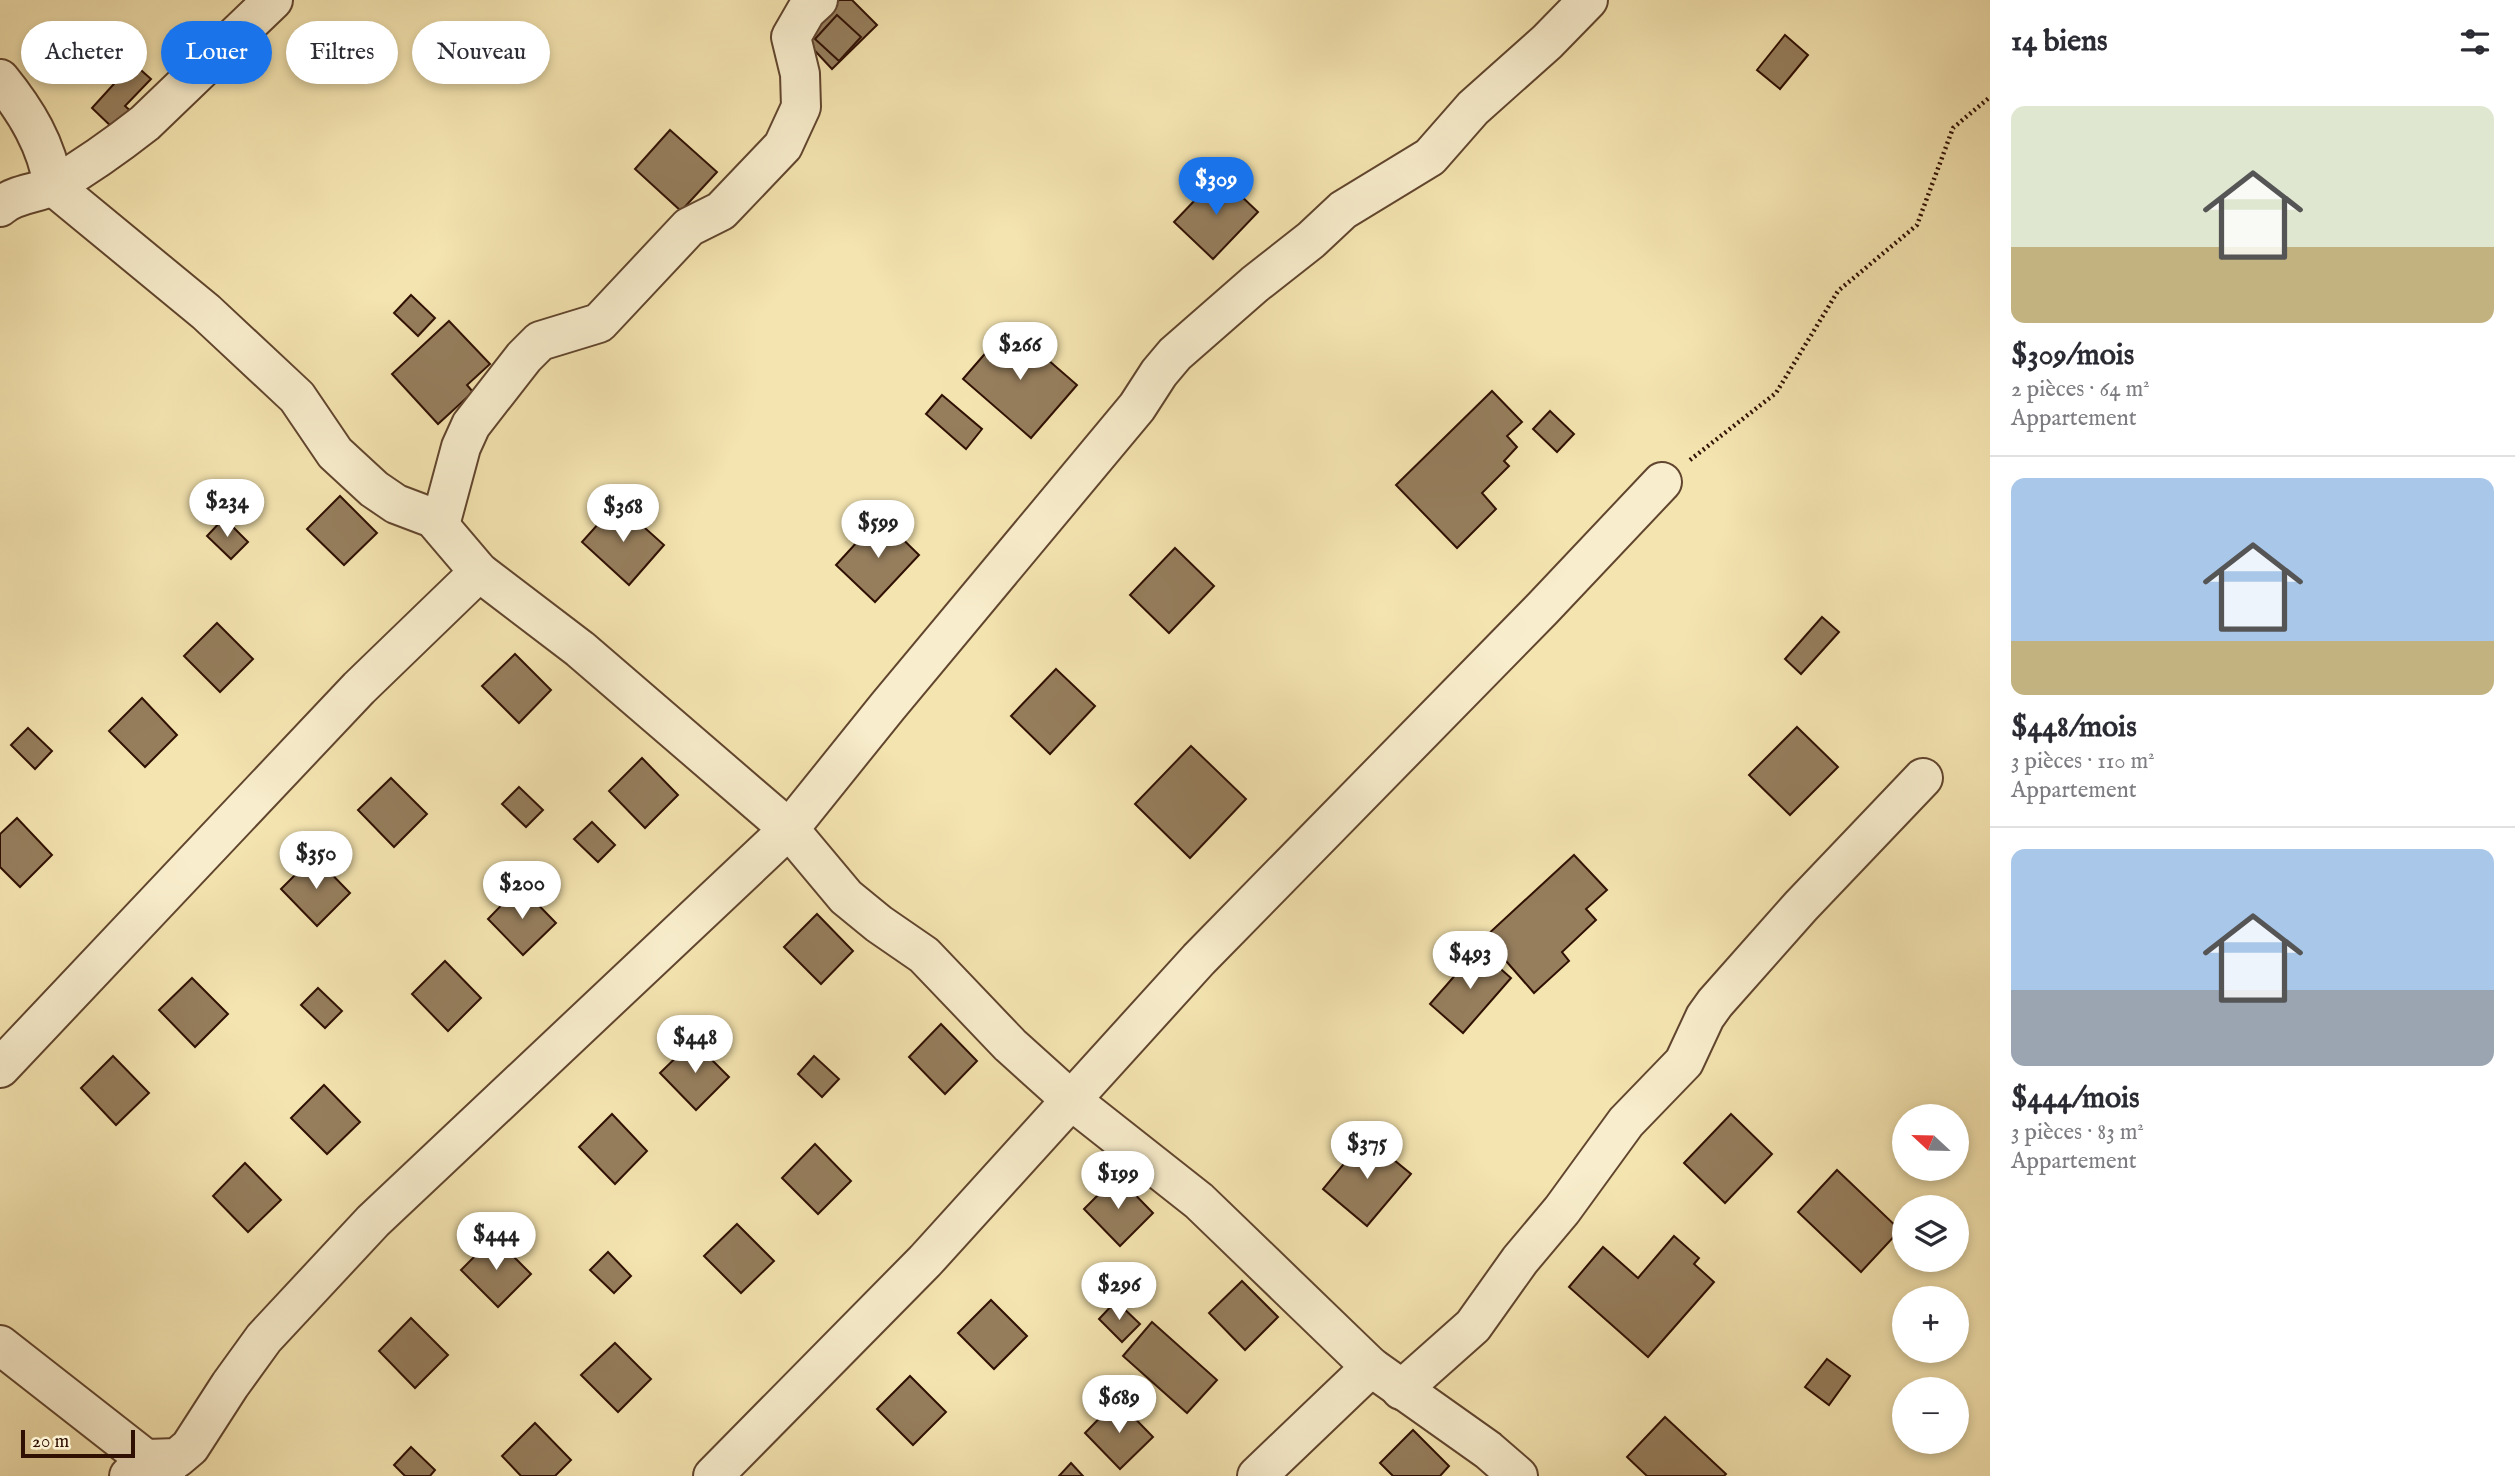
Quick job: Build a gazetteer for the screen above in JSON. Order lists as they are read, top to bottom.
{
  "scale_bar": "20 m",
  "north": "left",
  "page": {
    "heading": "14 biens",
    "chip": [
      "Acheter",
      "Louer",
      "Filtres",
      "Nouveau"
    ],
    "list": [
      {
        "name": "$309/mois",
        "note": "2 pièces · 64 m² · Appartement"
      },
      {
        "name": "$448/mois",
        "note": "3 pièces · 110 m² · Appartement"
      },
      {
        "name": "$444/mois",
        "note": "3 pièces · 83 m² · Appartement"
      }
    ],
    "price": [
      "$309",
      "$266",
      "$234",
      "$368",
      "$599",
      "$350",
      "$200",
      "$493",
      "$448",
      "$375",
      "$199",
      "$444",
      "$296",
      "$689"
    ],
    "map_buttons": ["+", "−"],
    "scale": "20 m"
  }
}
